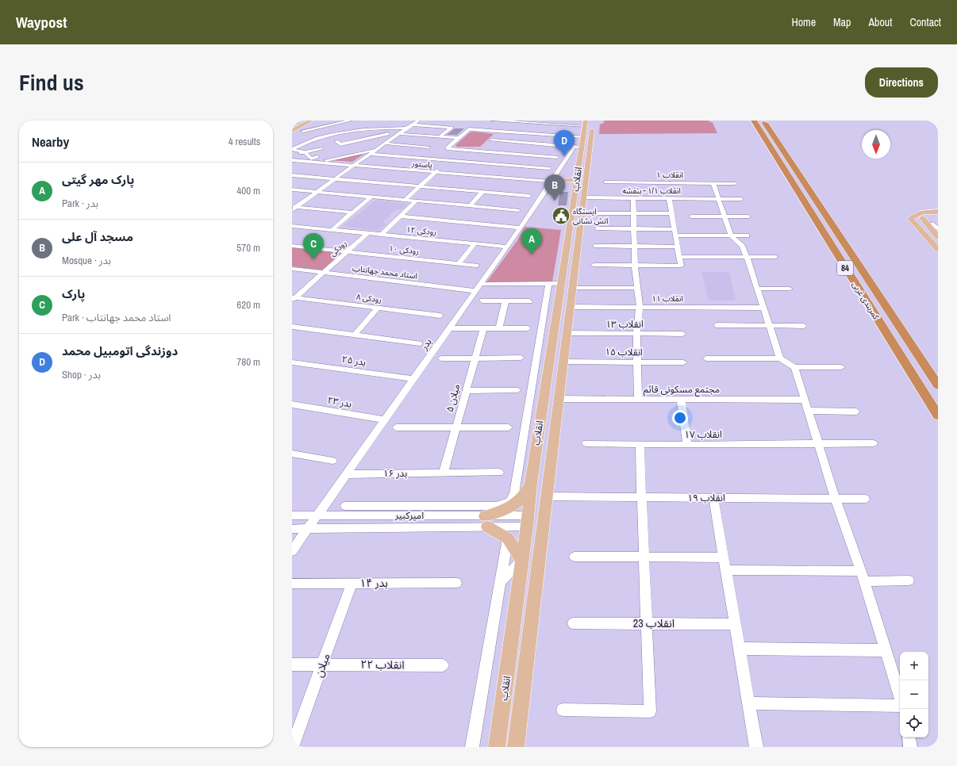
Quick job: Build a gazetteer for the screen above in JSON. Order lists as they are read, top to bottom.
{
  "streets": {
    "highway": ["84", "کمربندی غربی"],
    "main road": ["انقلاب"],
    "street": [
      "پاستور",
      "انقلاب ۱",
      "انقلاب ۱/۱ - بنفشه",
      "رودکی ۱۲",
      "رودکی",
      "رودکی ۱۰",
      "استاد محمد جهانتاب",
      "رودکی ۸",
      "انقلاب ۱۱",
      "انقلاب ۱۳",
      "بدر",
      "انقلاب ۱۵",
      "بدر ۲۵",
      "مجتمع مسکونی قائم",
      "میلان ۵",
      "بدر ۲۳",
      "انقلاب ۱۷",
      "بدر ۱۶",
      "انقلاب ۱۹",
      "امیرکبیر",
      "بدر ۱۴",
      "انقلاب 23",
      "انقلاب ۲۲",
      "میلان"
    ]
  },
  "crossings": [
    ["پاستور", "بدر"],
    ["انقلاب ۱", "انقلاب ۱/۱ - بنفشه"],
    ["انقلاب", "انقلاب ۱/۱ - بنفشه"],
    ["انقلاب", "انقلاب ۱۱"],
    ["انقلاب", "انقلاب ۱۳"],
    ["انقلاب", "بدر"],
    ["انقلاب", "انقلاب ۱۵"],
    ["انقلاب", "مجتمع مسکونی قائم"],
    ["انقلاب", "انقلاب ۱۹"],
    ["انقلاب", "امیرکبیر"],
    ["رودکی ۱۲", "رودکی"],
    ["رودکی ۱۲", "بدر"],
    ["رودکی", "رودکی ۱۰"],
    ["رودکی", "استاد محمد جهانتاب"],
    ["رودکی", "رودکی ۸"],
    ["استاد محمد جهانتاب", "بدر"],
    ["بدر", "بدر ۲۵"],
    ["بدر", "بدر ۲۳"],
    ["بدر", "بدر ۱۶"],
    ["بدر", "امیرکبیر"],
    ["میلان ۵", "بدر ۱۶"],
    ["بدر ۱۴", "میلان"],
    ["انقلاب ۲۲", "میلان"]
  ],
  "places": {
    "public building": ["ایستگاه اتش نشانی"]
  },
  "north": "bottom",
  "page": {
    "header": "Waypost",
    "nav": [
      "Home",
      "Map",
      "About",
      "Contact"
    ],
    "title": "Find us",
    "buttons": "Directions",
    "heading": ["Nearby", "4 results"],
    "pins": [
      "D",
      "B",
      "A",
      "C"
    ],
    "list": [
      {
        "mark": "A",
        "name": "پارک مهر گیتی",
        "note": "Park · بدر",
        "value": "400 m"
      },
      {
        "mark": "B",
        "name": "مسجد آل علی",
        "note": "Mosque · بدر",
        "value": "570 m"
      },
      {
        "mark": "C",
        "name": "پارک",
        "note": "Park · استاد محمد جهانتاب",
        "value": "620 m"
      },
      {
        "mark": "D",
        "name": "دوزندگی اتومبیل محمد",
        "note": "Shop · بدر",
        "value": "780 m"
      }
    ],
    "map_buttons": ["+", "−"]
  }
}
